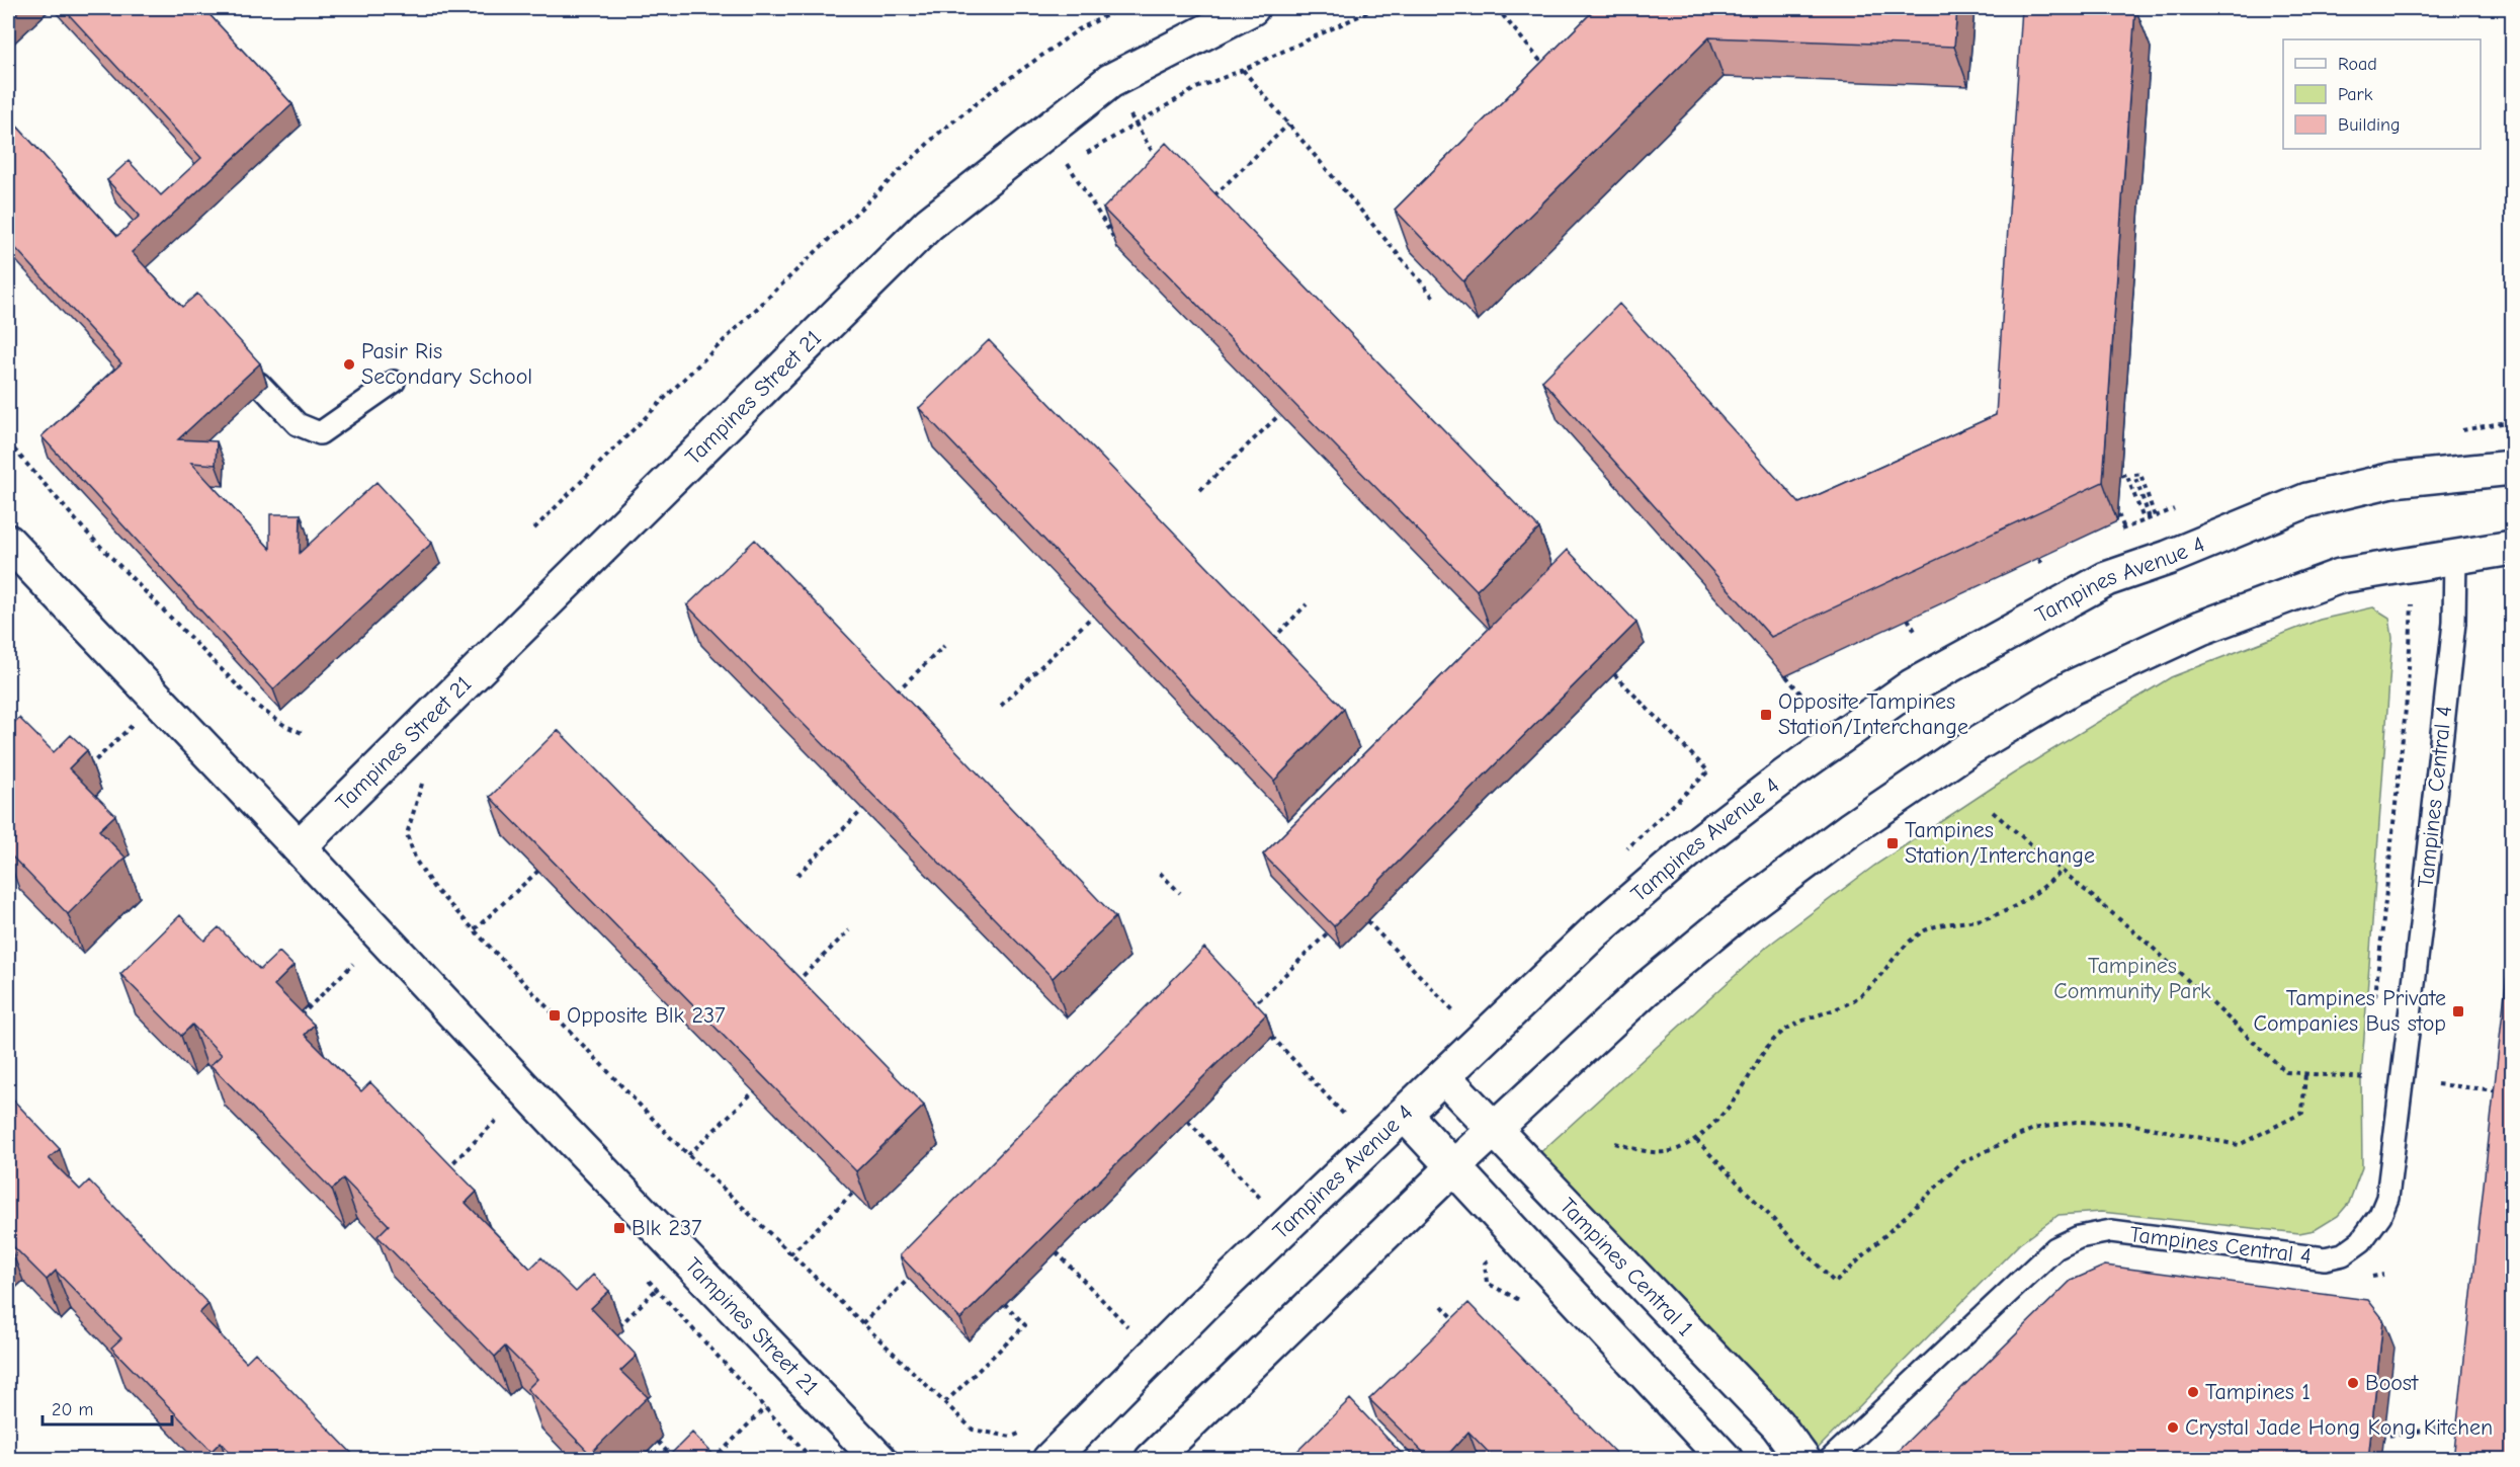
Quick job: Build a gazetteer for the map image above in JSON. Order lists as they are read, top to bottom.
{
  "streets": {
    "street": ["Tampines Street 21", "Tampines Avenue 4", "Tampines Central 1"],
    "lane": ["Tampines Central 4"]
  },
  "crossings": [
    ["Tampines Avenue 4", "Tampines Central 1"]
  ],
  "parks": ["Tampines Community Park"],
  "places": {
    "other": [
      "Pasir Ris Secondary School",
      "Boost",
      "Tampines 1",
      "Crystal Jade Hong Kong Kitchen"
    ],
    "transit": [
      "Opposite Tampines Station/Interchange",
      "Tampines Station/Interchange",
      "Tampines Private Companies Bus stop",
      "Opposite Blk 237",
      "Blk 237"
    ]
  },
  "legend": ["Road", "Park", "Building"],
  "scale_bar": "20 m"
}
